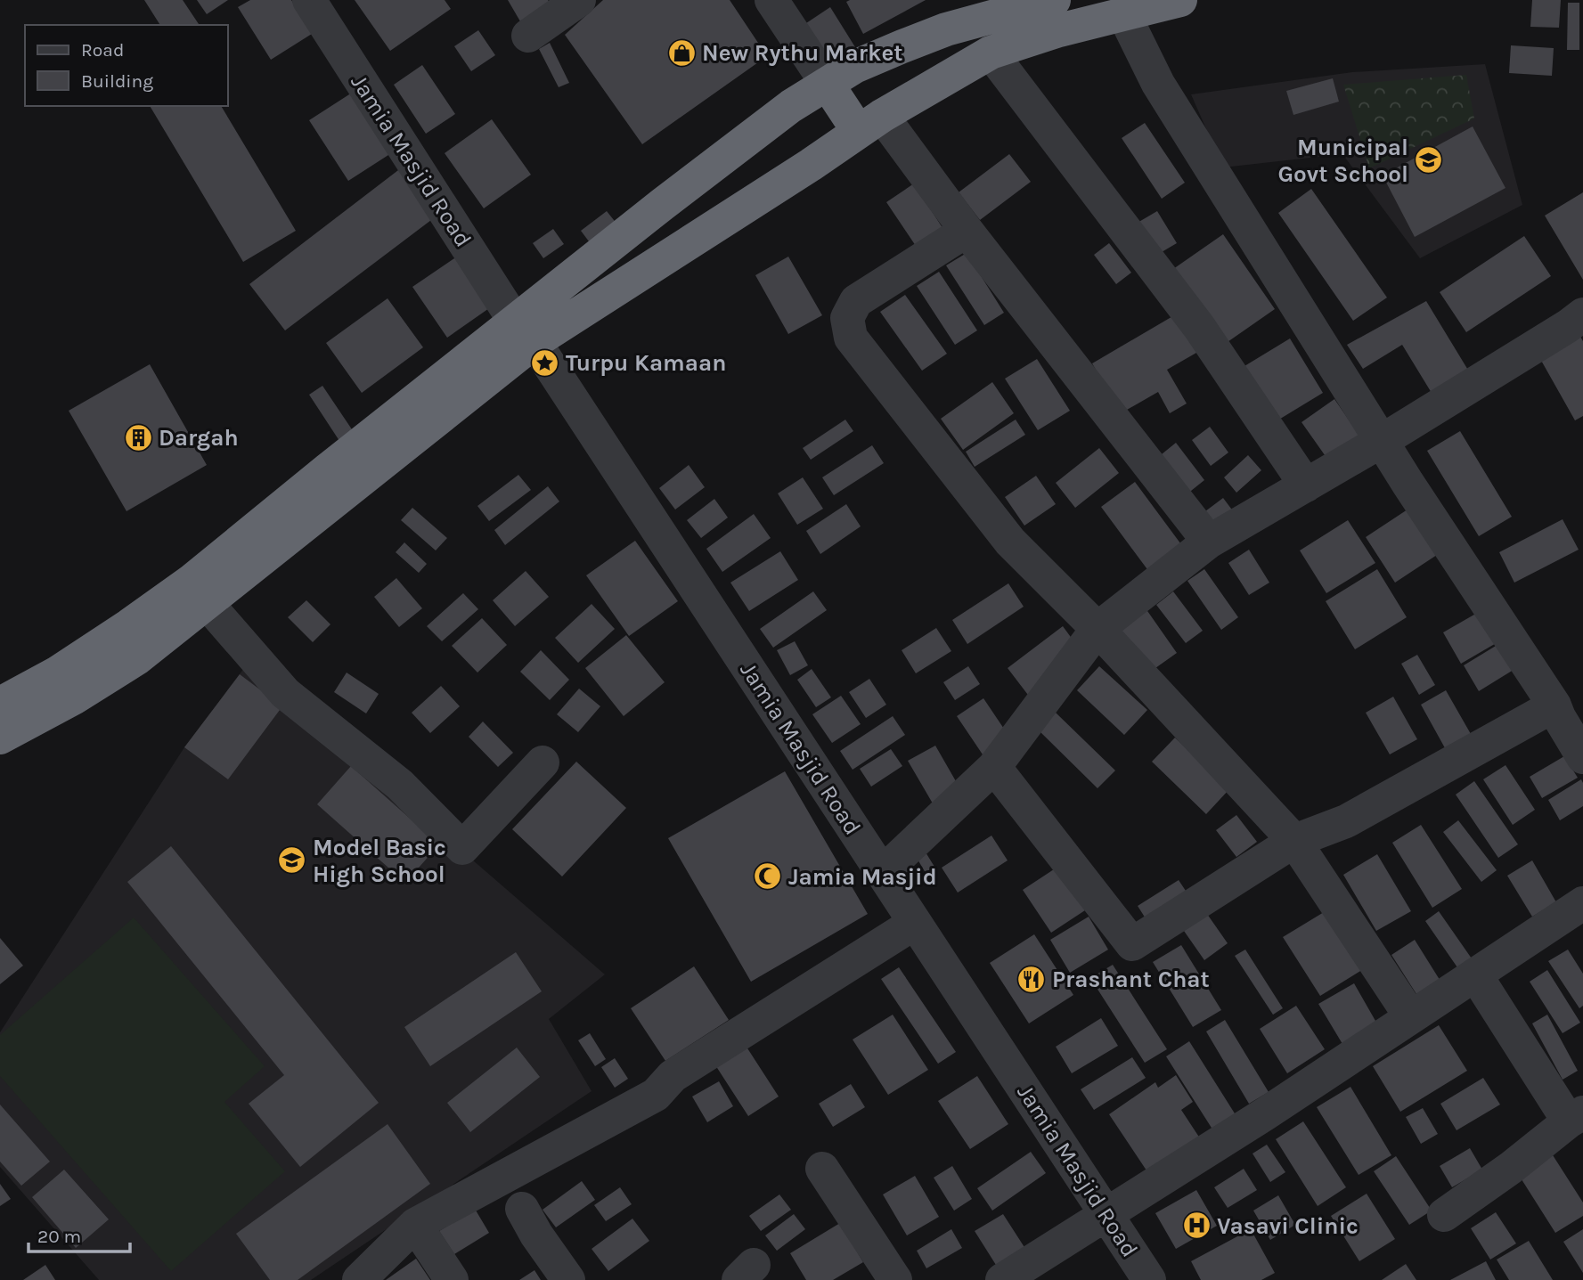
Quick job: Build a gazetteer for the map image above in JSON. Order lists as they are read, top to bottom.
{
  "streets": {
    "street": ["Jamia Masjid Road"]
  },
  "places": {
    "shop": ["New Rythu Market"],
    "school or university": ["Municipal Govt School", "Model Basic High School"],
    "place": ["Turpu Kamaan"],
    "building": ["Dargah"],
    "mosque": ["Jamia Masjid"],
    "restaurant": ["Prashant Chat"],
    "hospital": ["Vasavi Clinic"]
  },
  "legend": ["Road", "Building"],
  "scale_bar": "20 m"
}
